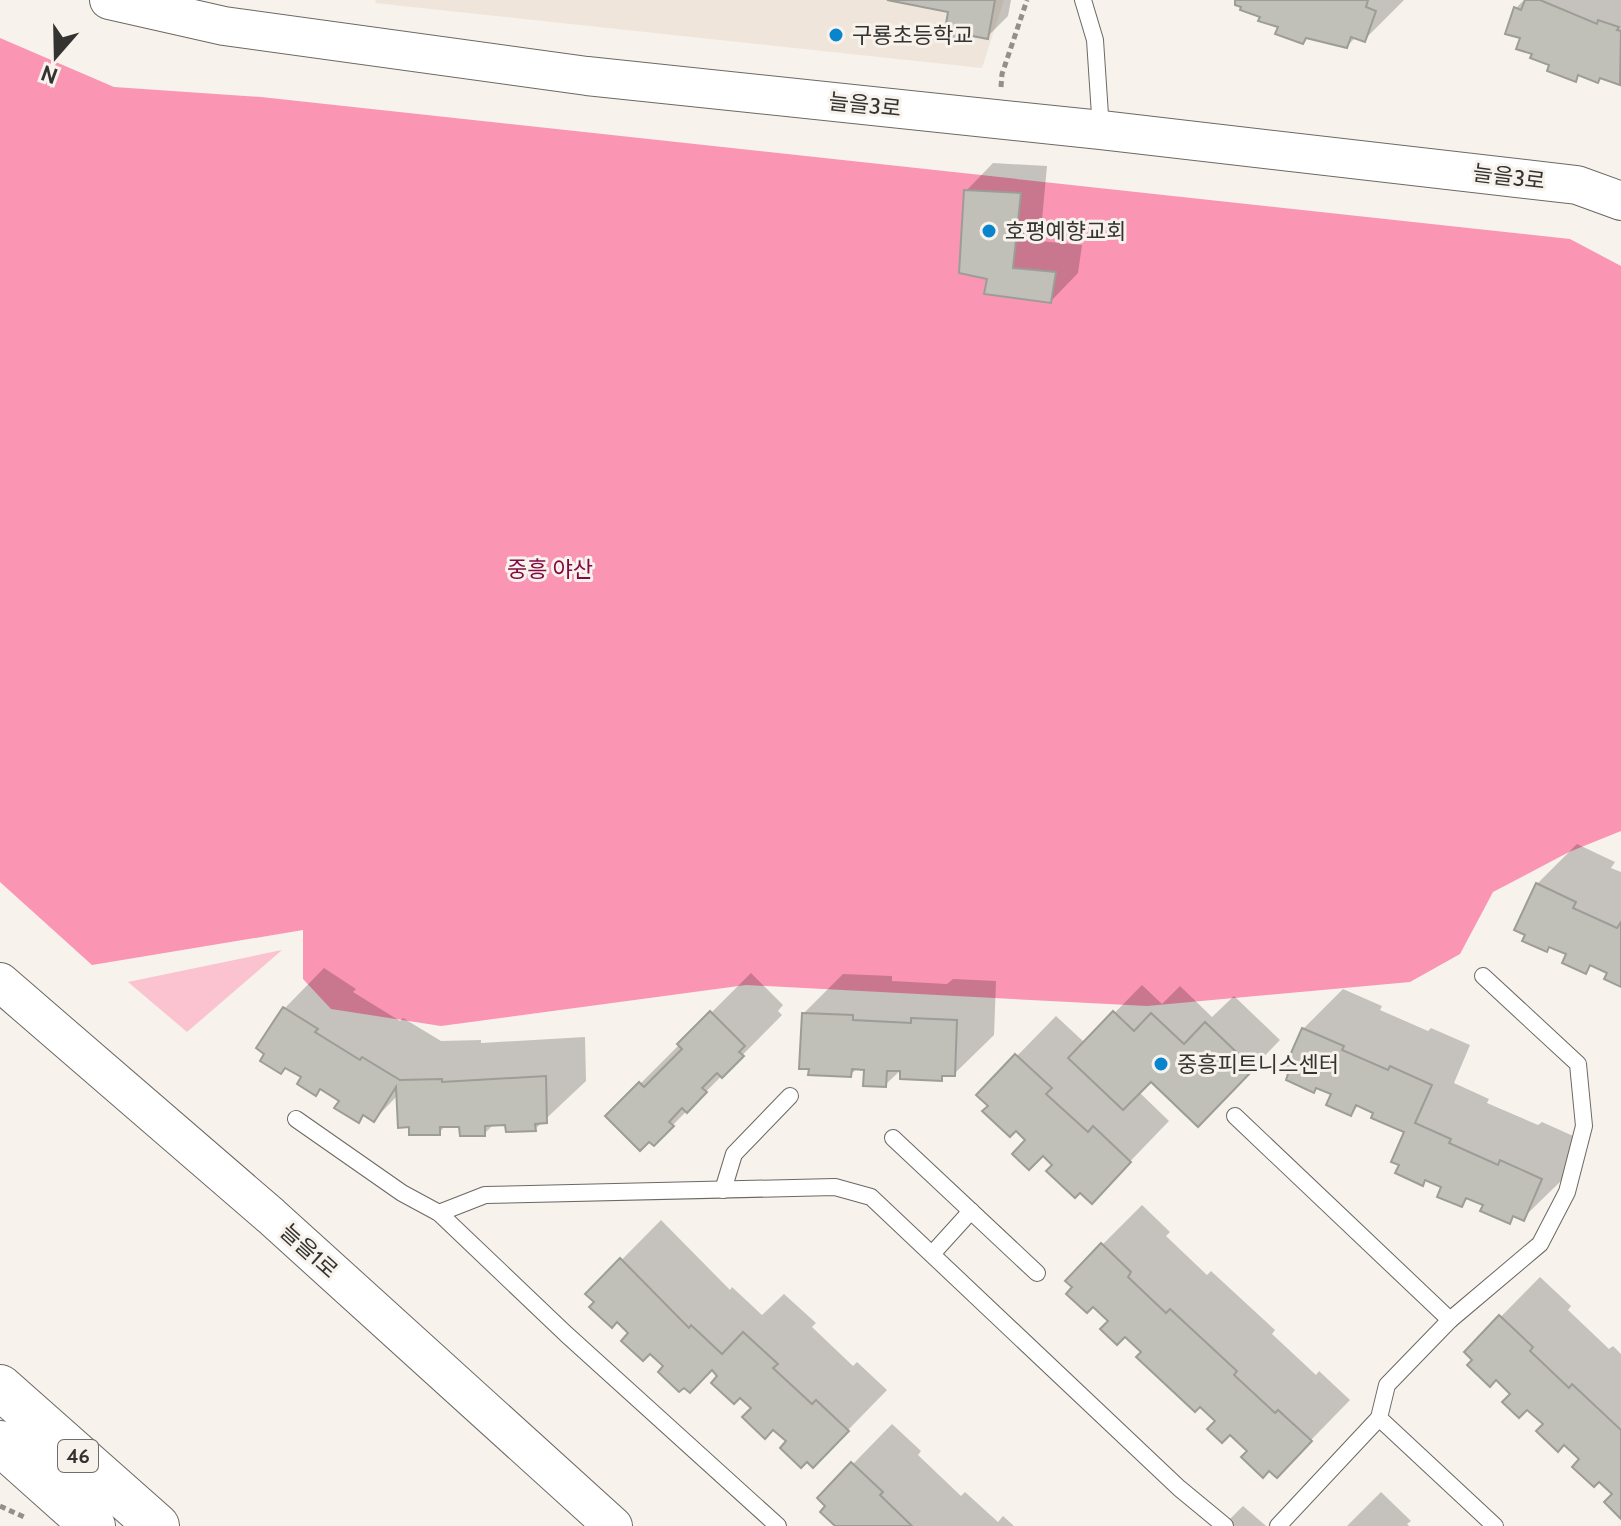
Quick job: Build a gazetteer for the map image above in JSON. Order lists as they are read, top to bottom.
{
  "streets": {
    "highway": ["46"],
    "street": ["늘을3로", "늘을1로"]
  },
  "parks": ["중흥 야산"],
  "places": ["구룡초등학교", "호평예향교회", "중흥피트니스센터"],
  "north": "bottom"
}
